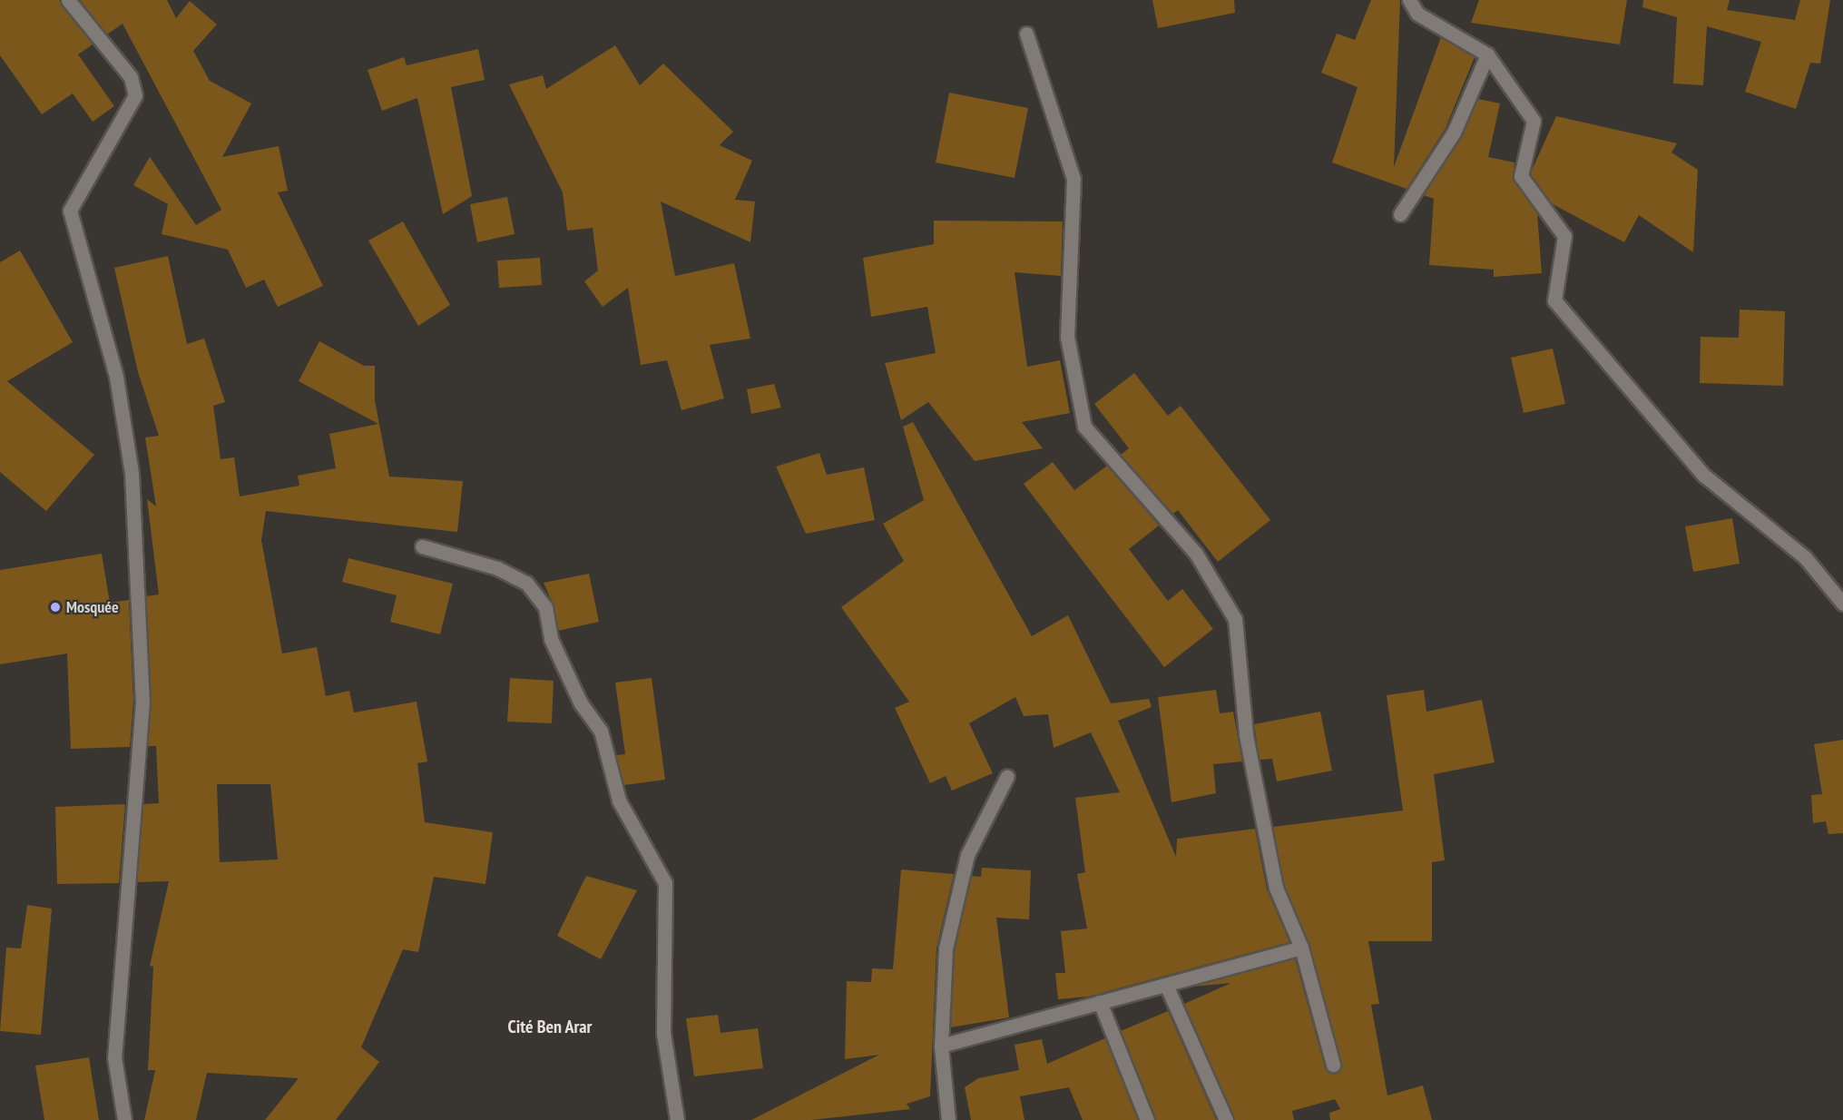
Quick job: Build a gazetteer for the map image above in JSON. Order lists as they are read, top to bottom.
{
  "districts": ["Cité Ben Arar"],
  "places": ["Mosquée"]
}
